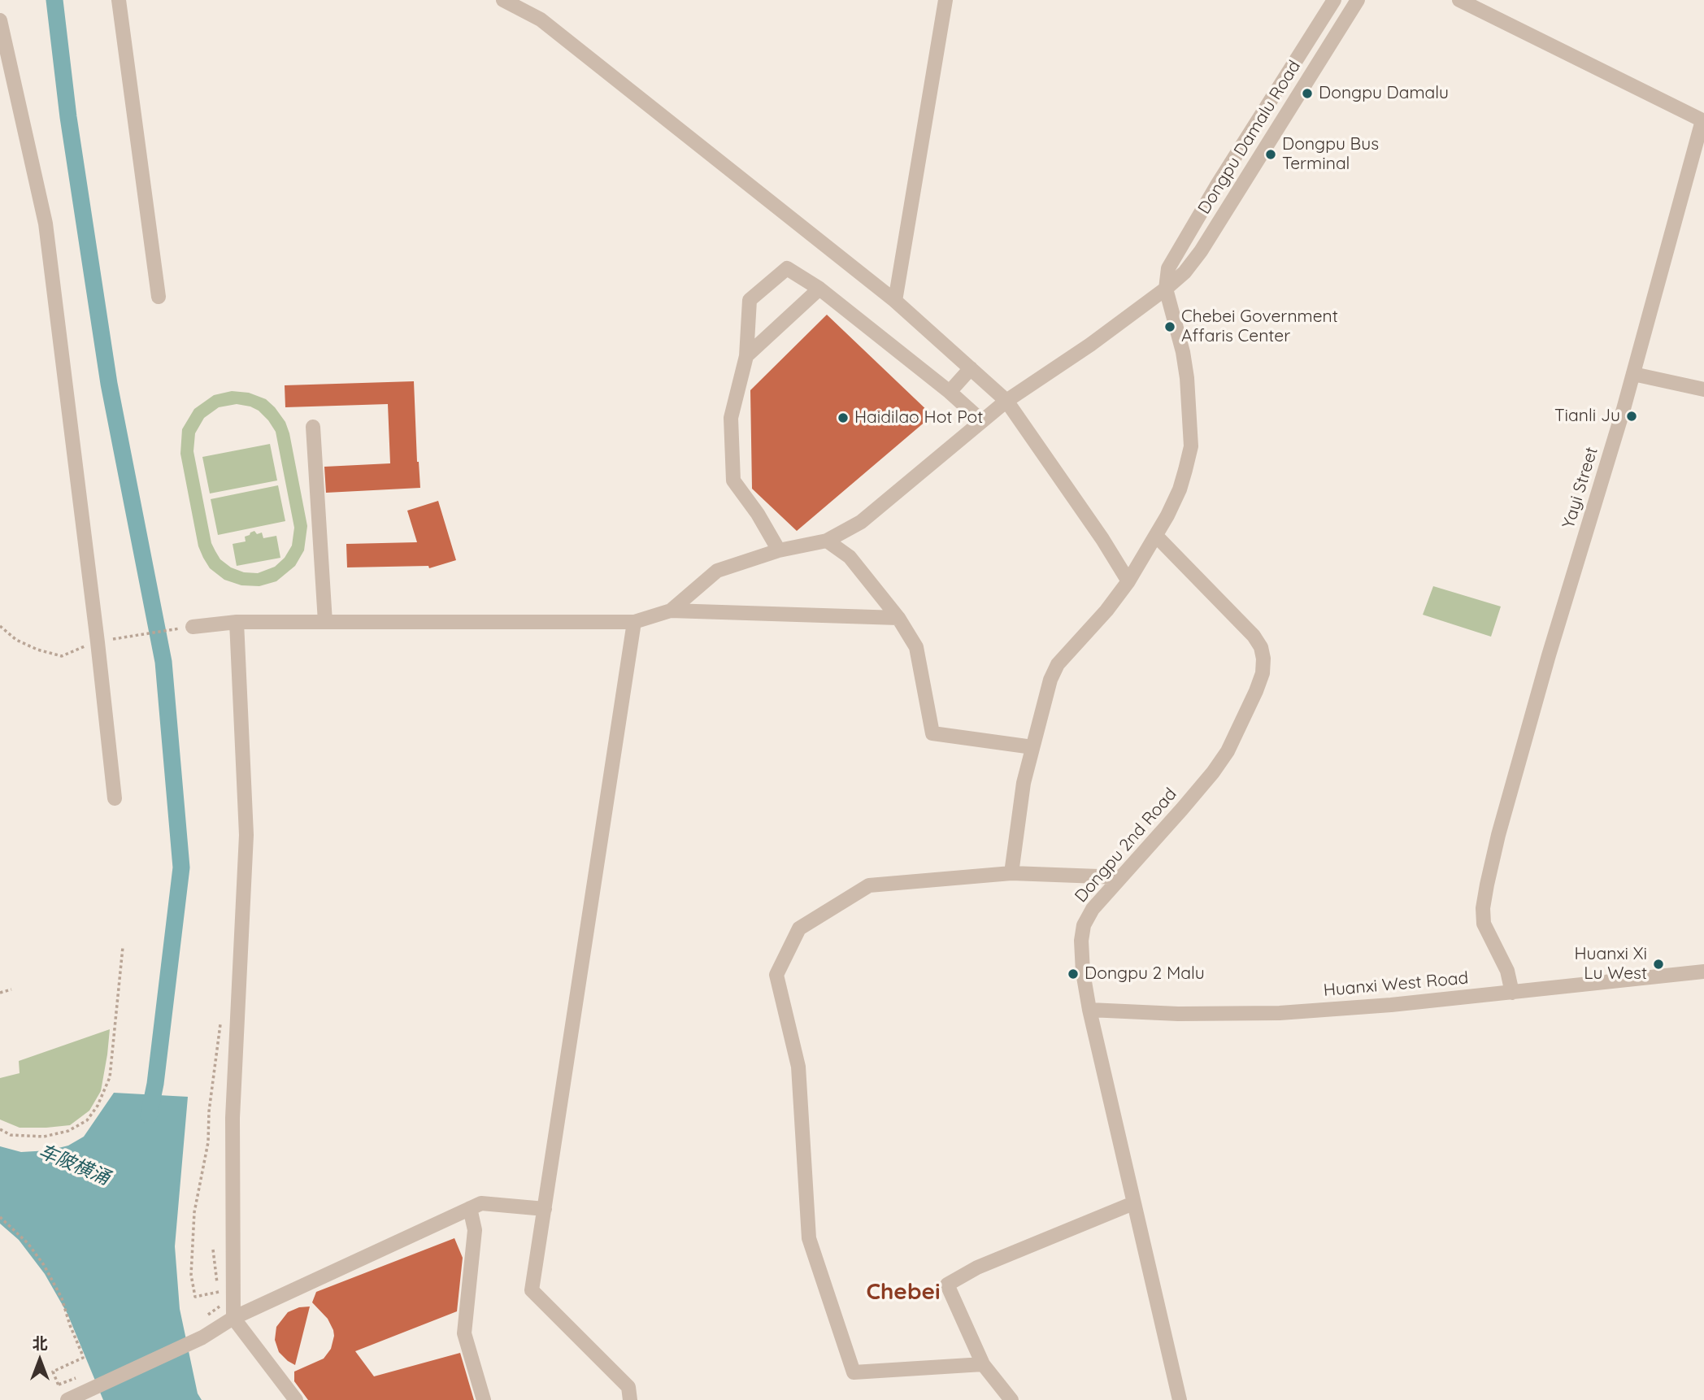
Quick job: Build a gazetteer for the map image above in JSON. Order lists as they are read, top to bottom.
{
  "streets": {
    "street": [
      "Dongpu Damalu Road",
      "Yayi Street",
      "Dongpu 2nd Road",
      "Huanxi West Road"
    ]
  },
  "crossings": [
    ["Dongpu Damalu Road", "Dongpu 2nd Road"],
    ["Yayi Street", "Huanxi West Road"],
    ["Dongpu 2nd Road", "Huanxi West Road"]
  ],
  "districts": ["Chebei"],
  "water": ["车陂横涌"],
  "places": [
    "Dongpu Damalu",
    "Dongpu Bus Terminal",
    "Chebei Government Affaris Center",
    "Tianli Ju",
    "Haidilao Hot Pot",
    "Huanxi Xi Lu West",
    "Dongpu 2 Malu"
  ],
  "north": "top"
}
